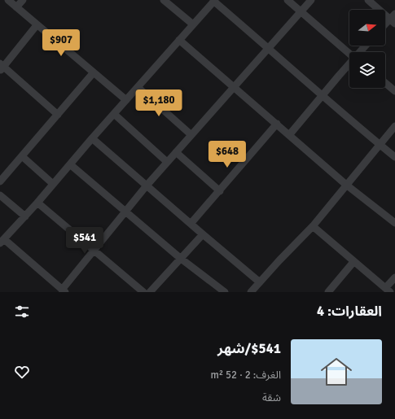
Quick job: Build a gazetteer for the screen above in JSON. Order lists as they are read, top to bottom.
{
  "north": "right",
  "page": {
    "price": [
      "$907",
      "$1,180",
      "$648",
      "$541"
    ],
    "heading": "العقارات: 4",
    "list": [
      {
        "name": "$541/شهر",
        "note": "الغرف: 2 · 52 m² · شقة"
      }
    ]
  }
}
